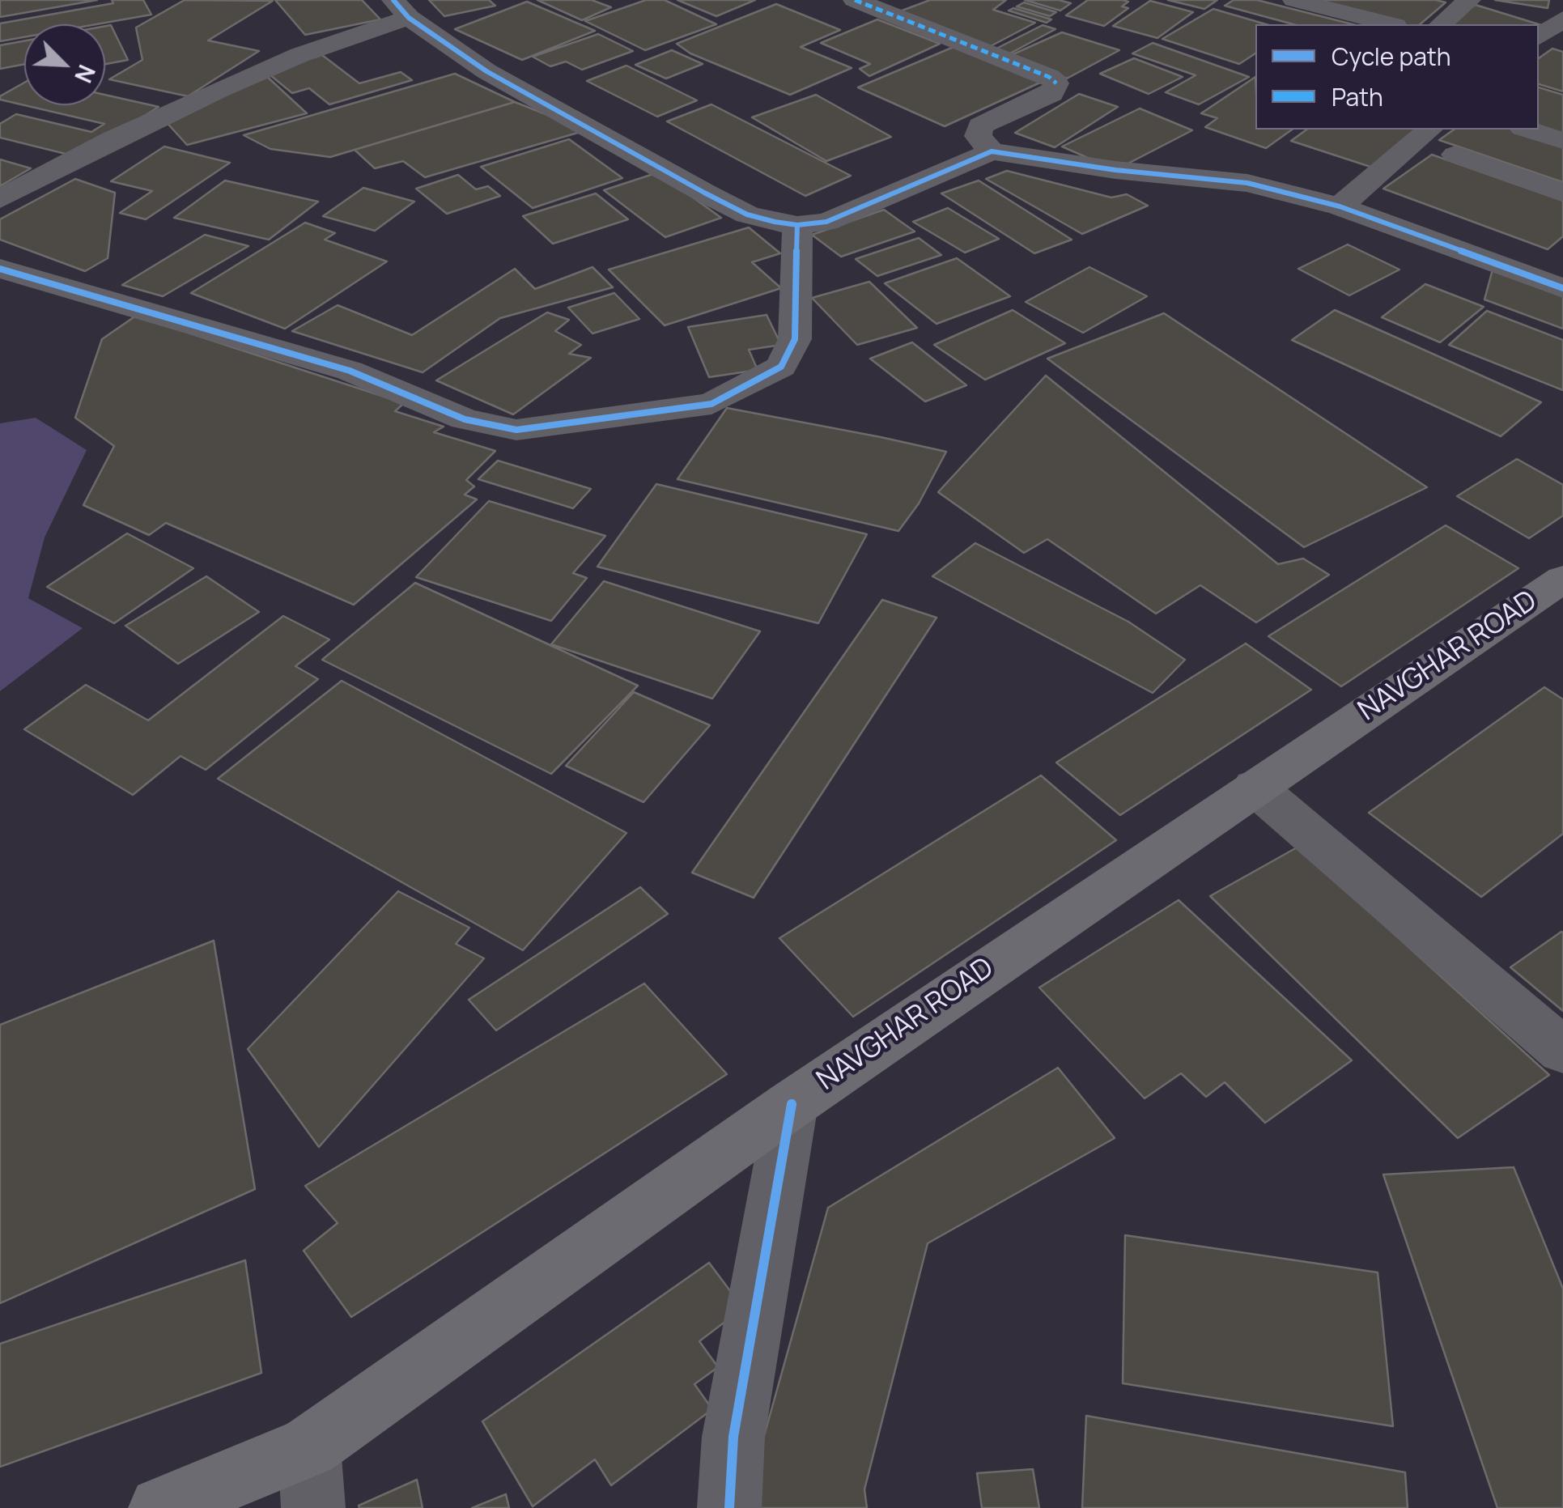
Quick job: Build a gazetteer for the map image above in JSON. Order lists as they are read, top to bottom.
{
  "streets": {
    "main road": ["NAVGHAR ROAD"]
  },
  "legend": ["Cycle path", "Path"],
  "north": "bottom right"
}
